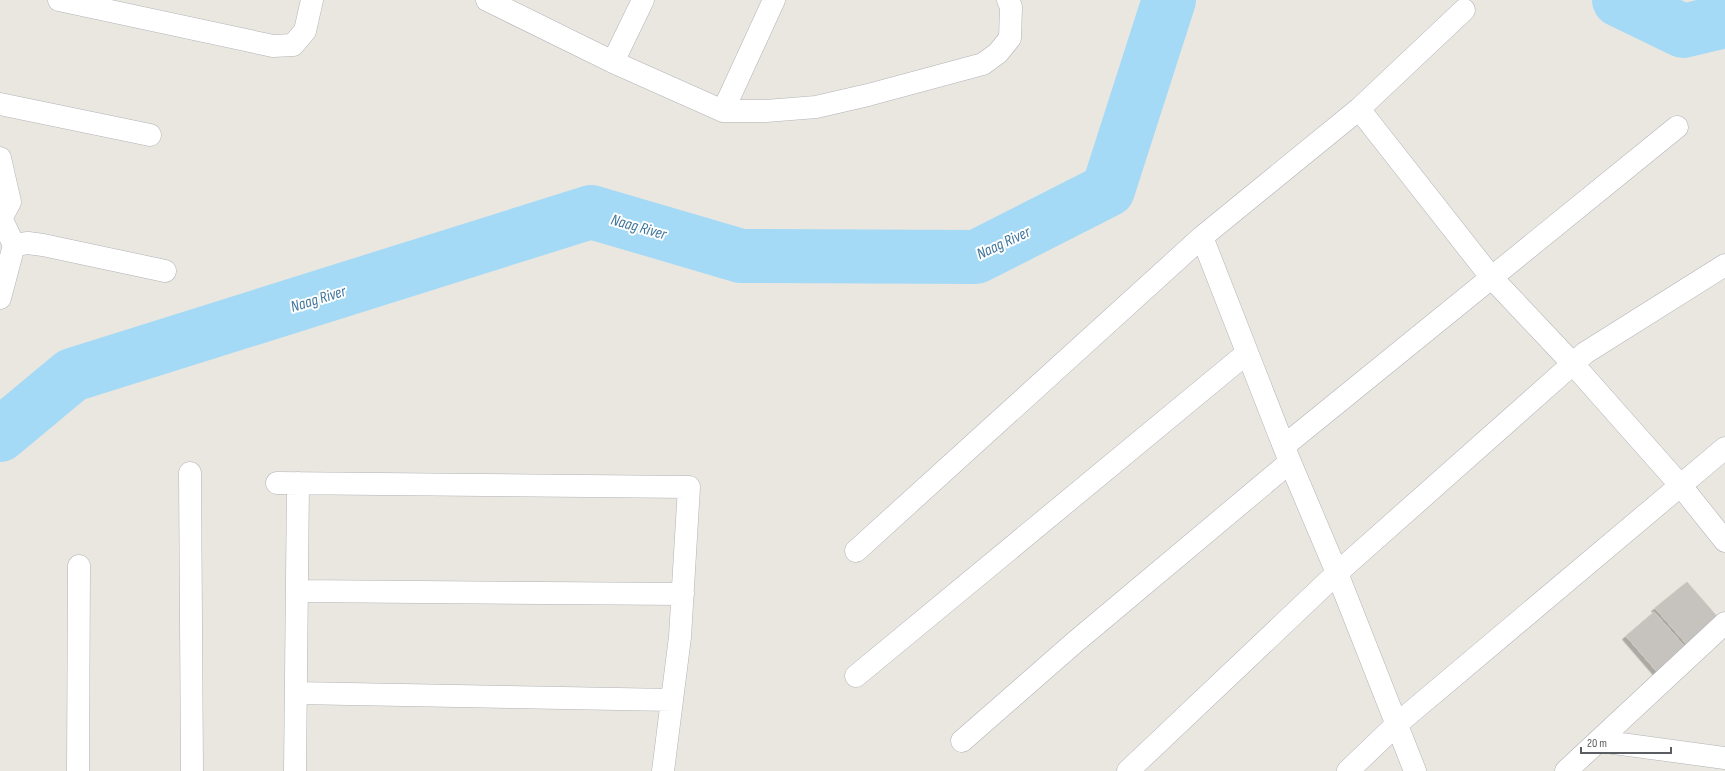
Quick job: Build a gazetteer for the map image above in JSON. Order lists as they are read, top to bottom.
{
  "water": ["Naag River"],
  "scale_bar": "20 m"
}
